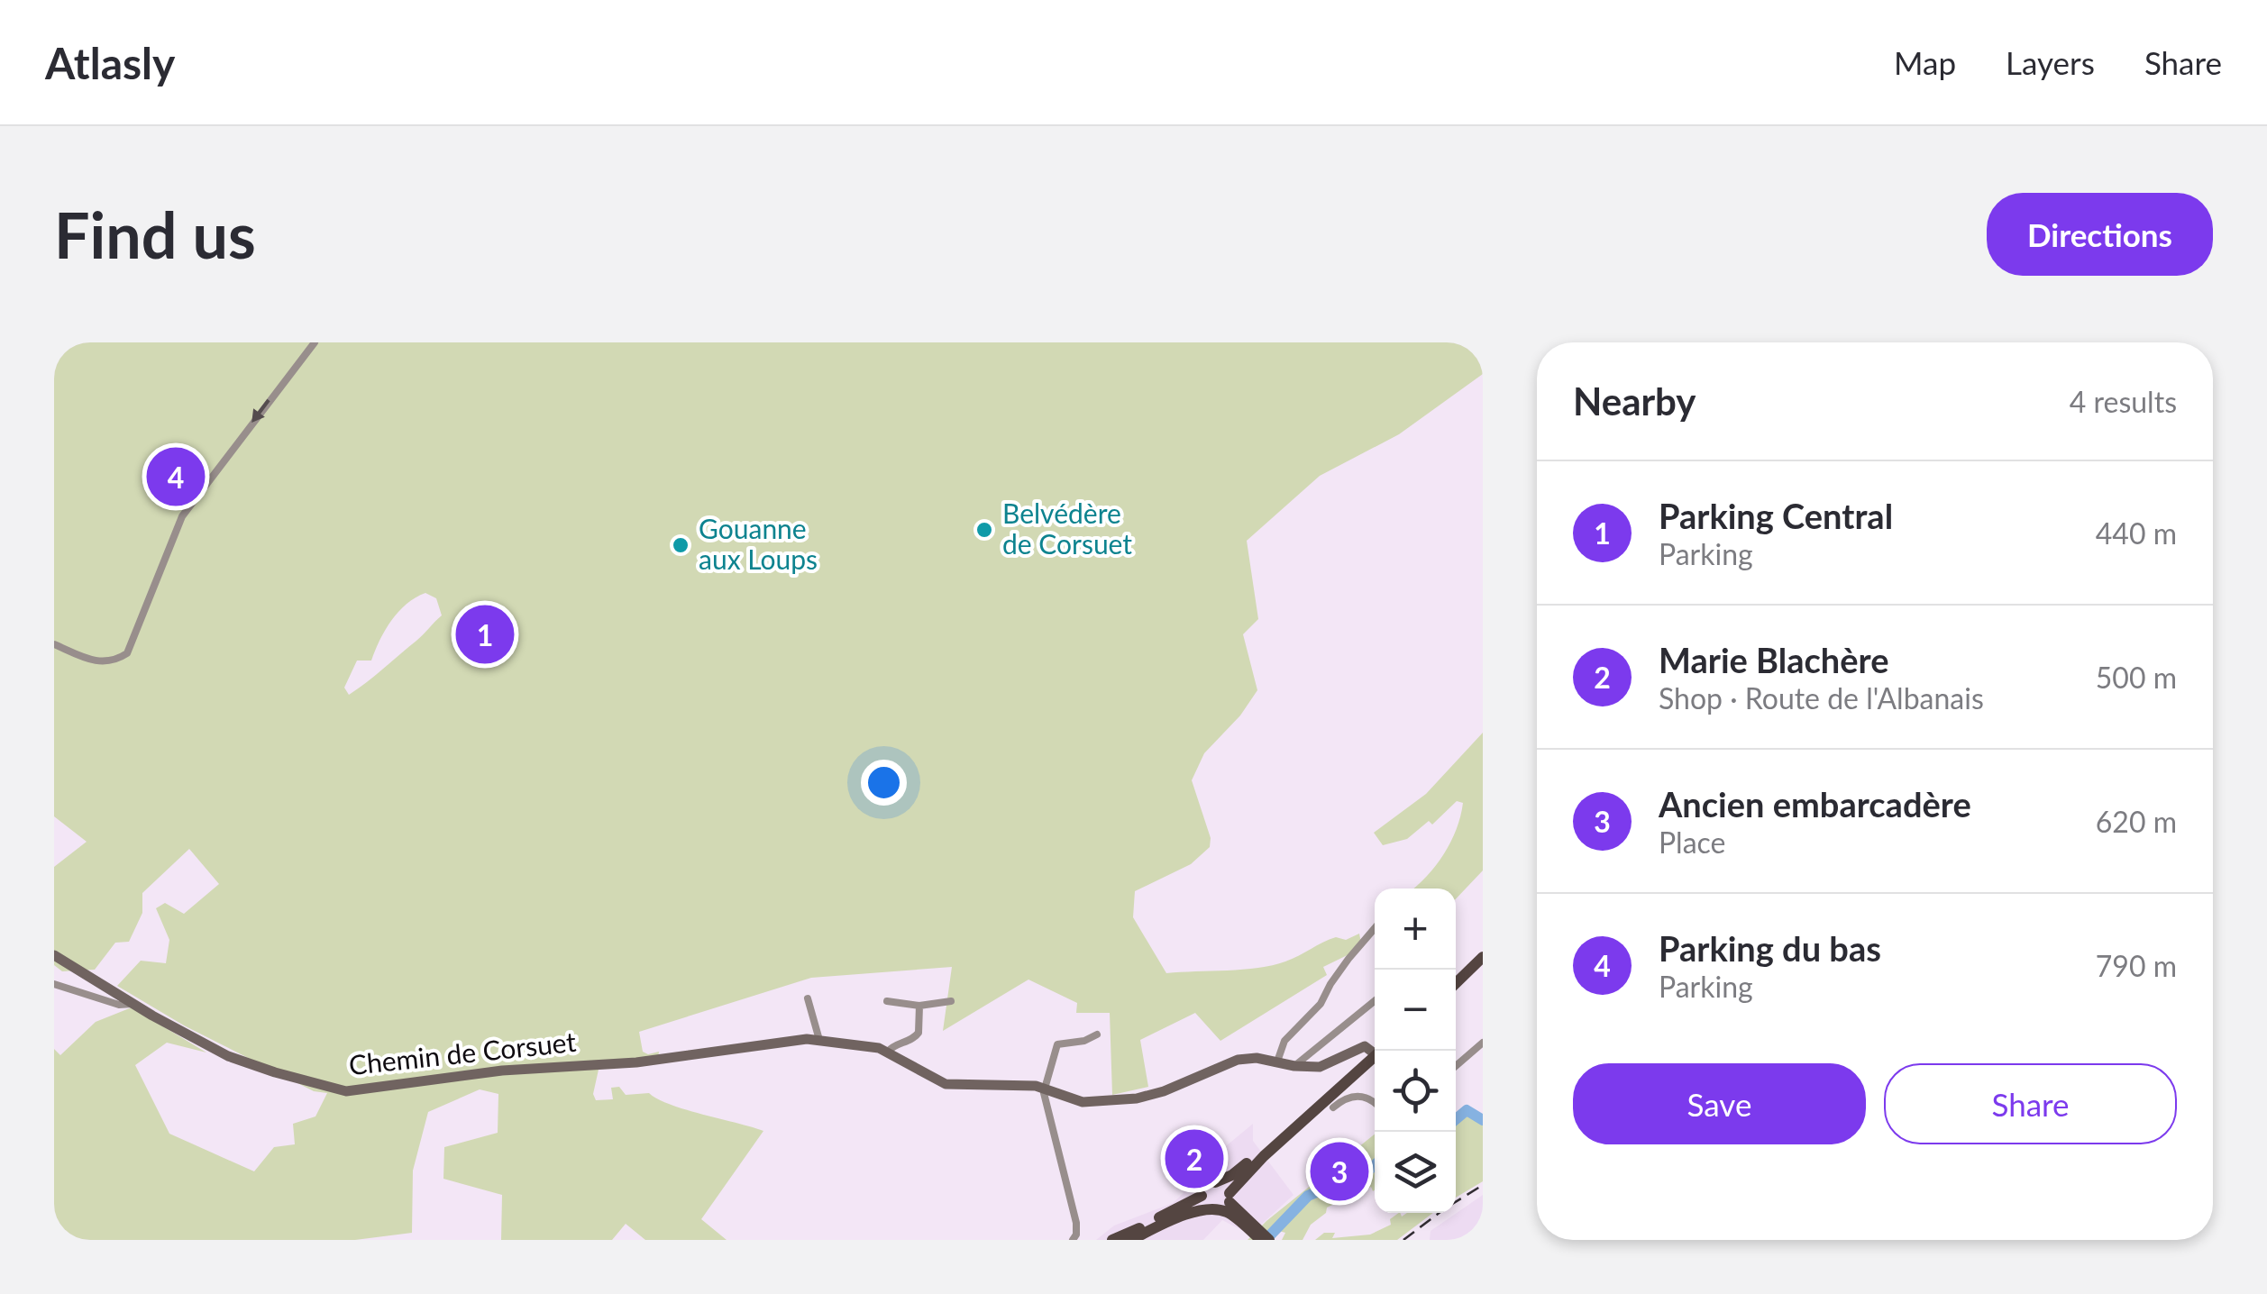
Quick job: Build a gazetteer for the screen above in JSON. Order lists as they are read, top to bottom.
{
  "streets": {
    "street": ["Chemin de Corsuet"]
  },
  "places": ["Belvédère de Corsuet", "Gouanne aux Loups"],
  "page": {
    "header": "Atlasly",
    "nav": ["Map", "Layers", "Share"],
    "buttons": [
      "Directions",
      ["Save", "Share"]
    ],
    "title": "Find us",
    "heading": ["Nearby", "4 results"],
    "pins": [
      "4",
      "1",
      "2",
      "3"
    ],
    "list": [
      {
        "mark": "1",
        "name": "Parking Central",
        "note": "Parking",
        "value": "440 m"
      },
      {
        "mark": "2",
        "name": "Marie Blachère",
        "note": "Shop · Route de l'Albanais",
        "value": "500 m"
      },
      {
        "mark": "3",
        "name": "Ancien embarcadère",
        "note": "Place",
        "value": "620 m"
      },
      {
        "mark": "4",
        "name": "Parking du bas",
        "note": "Parking",
        "value": "790 m"
      }
    ],
    "map_buttons": ["+", "−"]
  }
}
